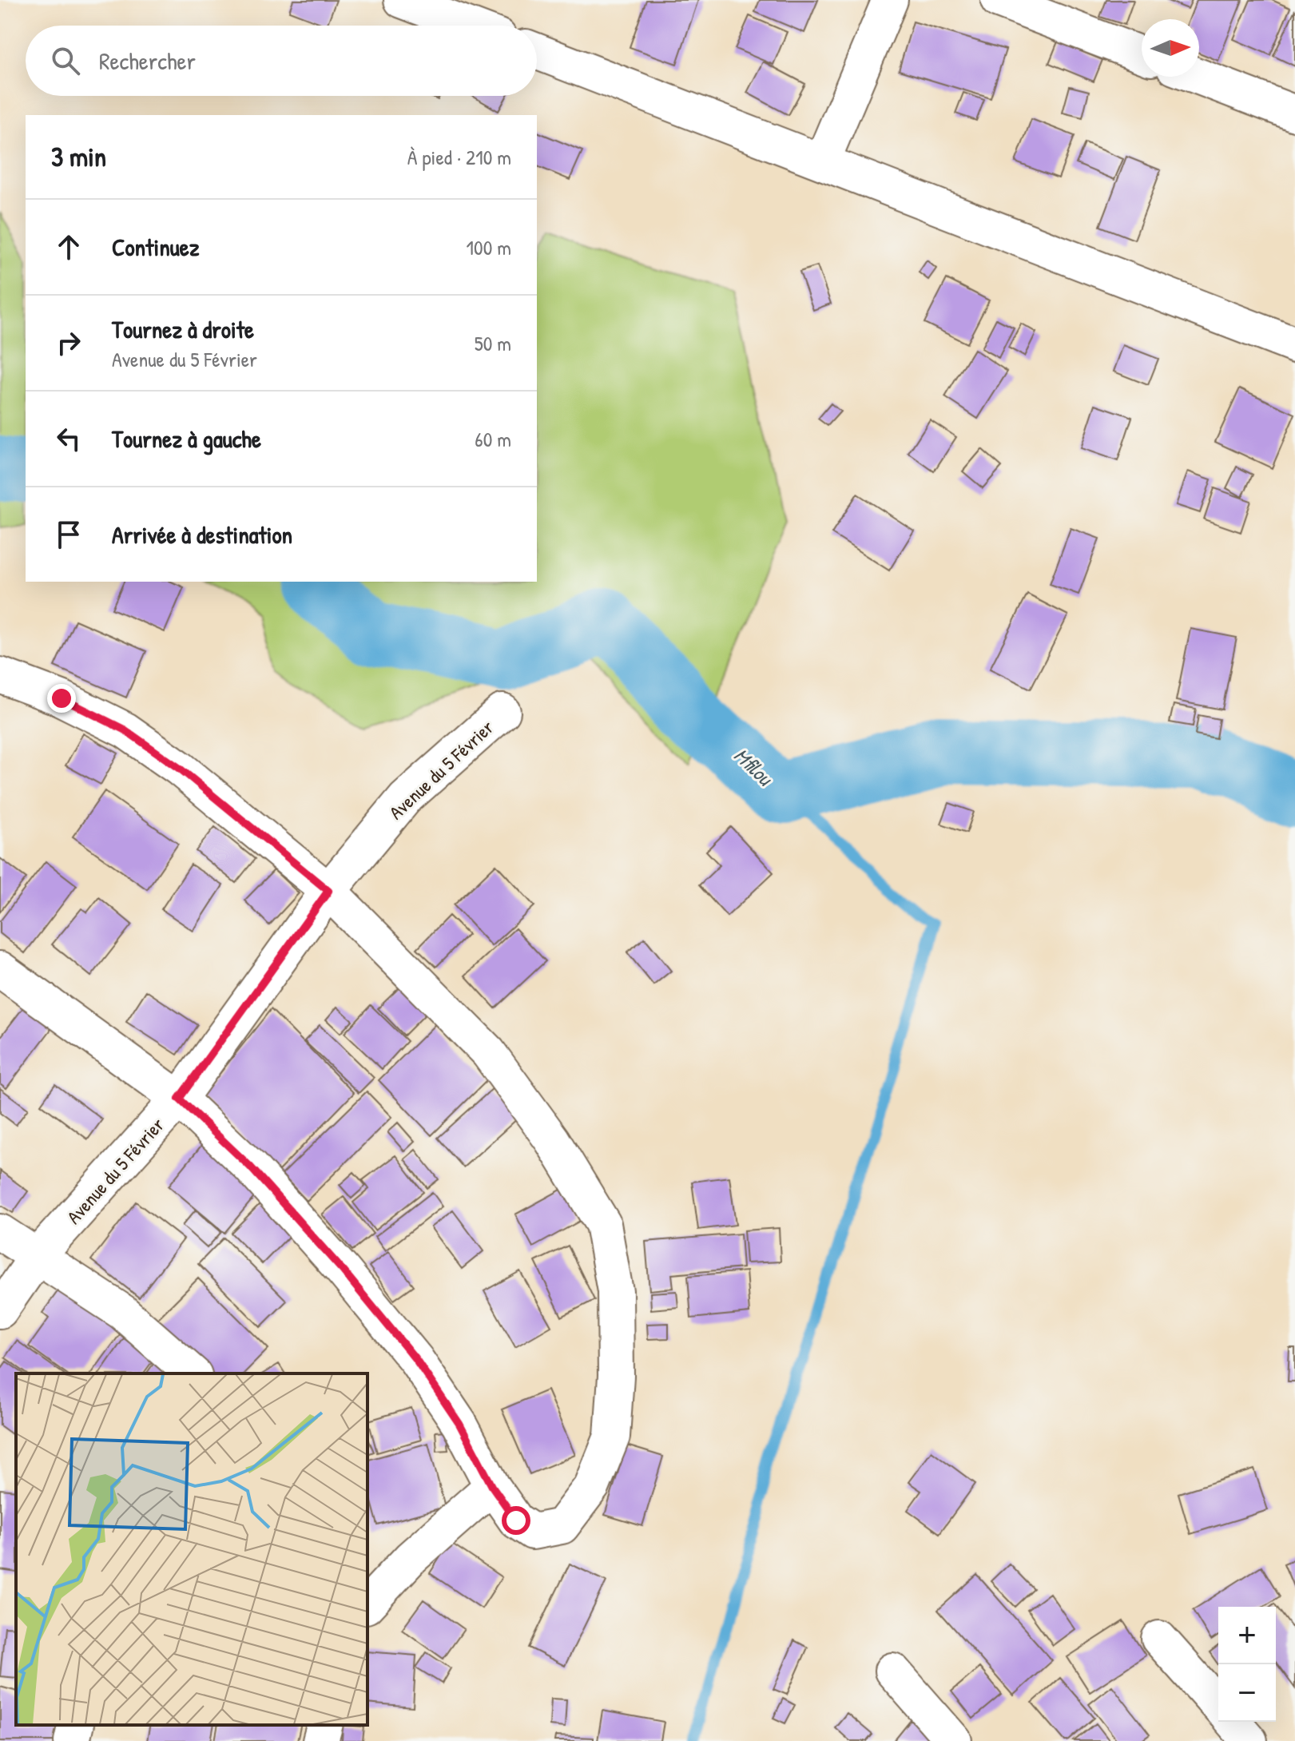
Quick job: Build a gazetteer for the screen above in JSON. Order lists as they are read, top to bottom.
{
  "streets": {
    "street": ["Avenue du 5 Février"]
  },
  "water": ["Mfilou"],
  "north": "right",
  "page": {
    "search": "Rechercher",
    "heading": ["3 min", "À pied · 210 m"],
    "list": [
      ["Continuez", "100 m"],
      ["Tournez à droite", "Avenue du 5 Février", "50 m"],
      ["Tournez à gauche", "60 m"],
      "Arrivée à destination"
    ],
    "map_buttons": ["+", "−"]
  }
}
